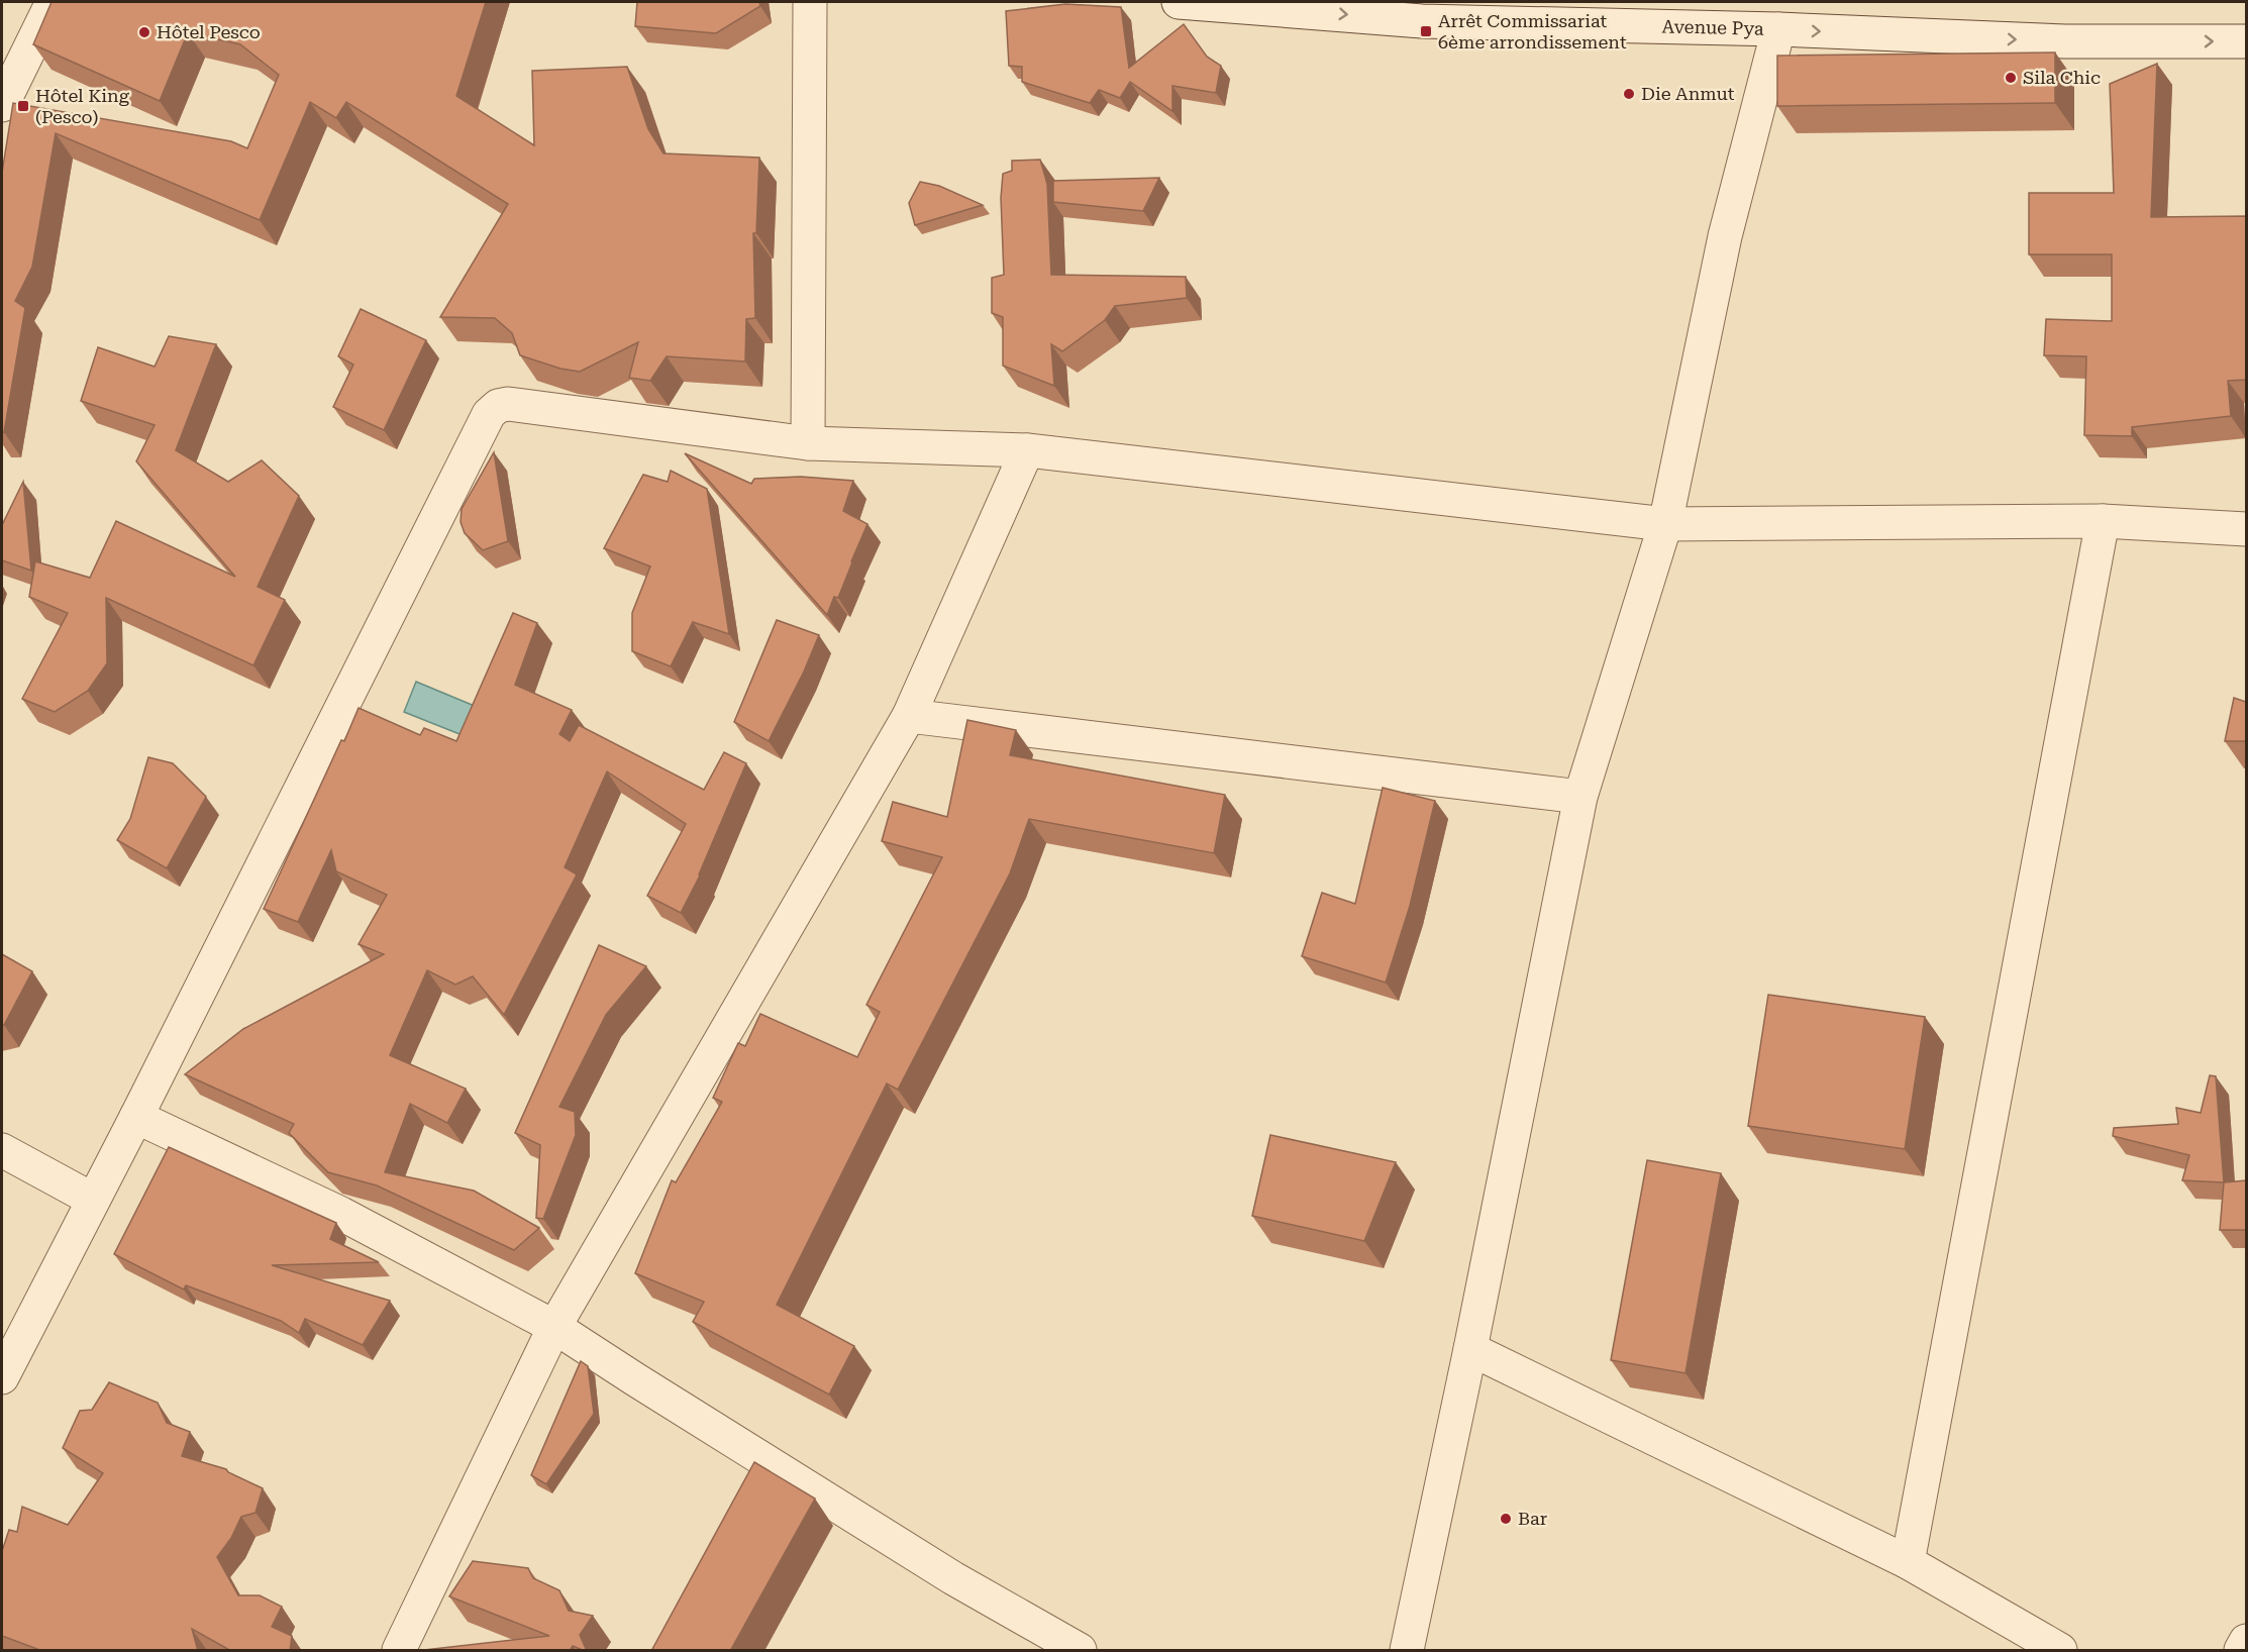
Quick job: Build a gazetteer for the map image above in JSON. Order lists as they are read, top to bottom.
{
  "streets": {
    "street": ["Avenue Pya"]
  },
  "one_way": ["Avenue Pya"],
  "places": {
    "transit": ["Arrêt Commissariat 6ème arrondissement", "Hôtel King (Pesco)"],
    "other": [
      "Hôtel Pesco",
      "Sila Chic",
      "Die Anmut",
      "Bar"
    ]
  }
}
